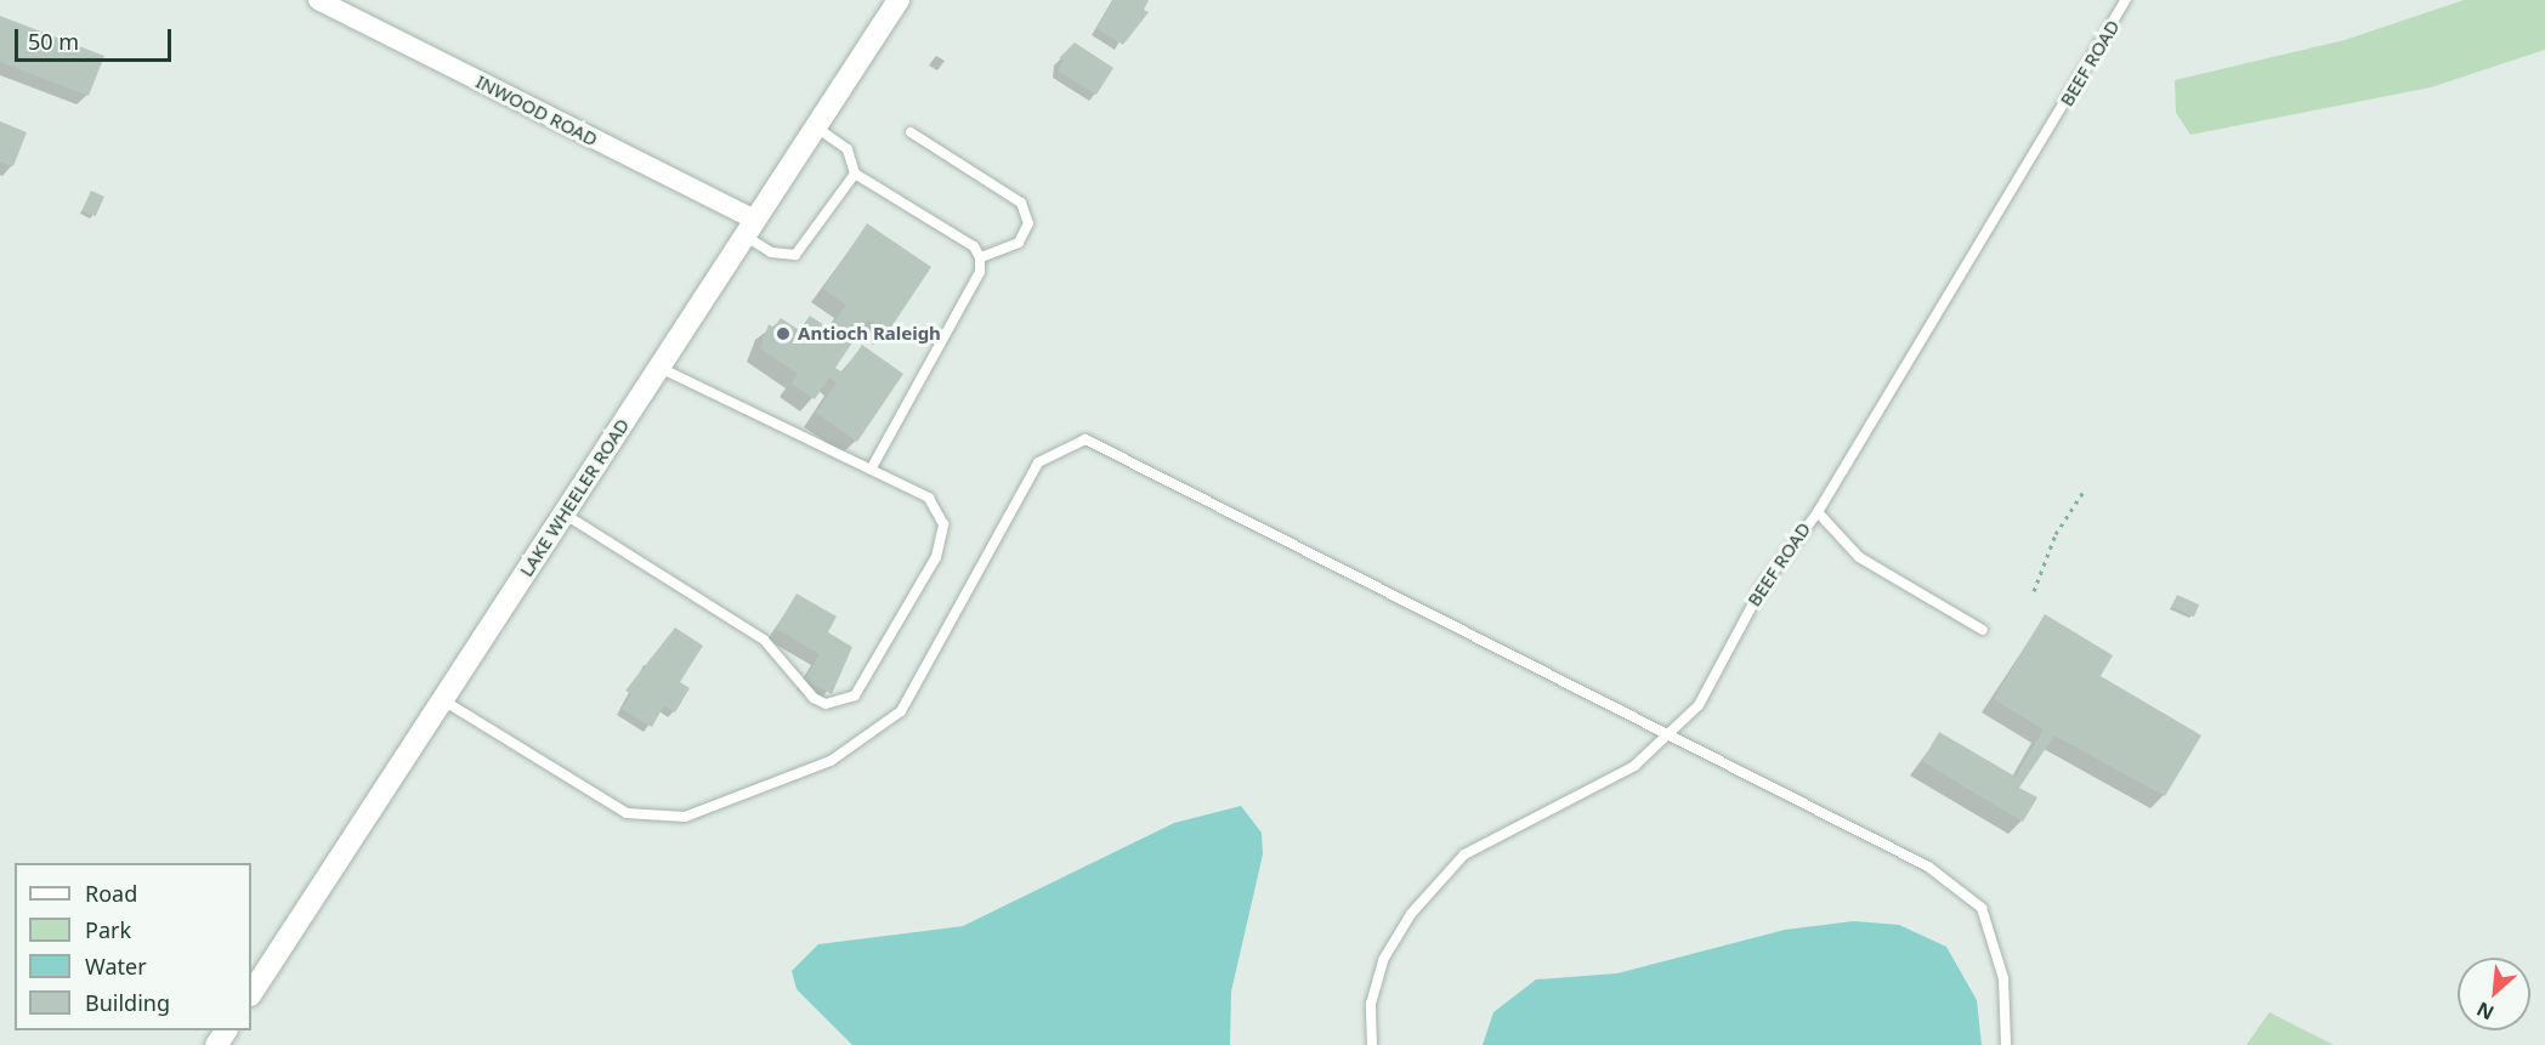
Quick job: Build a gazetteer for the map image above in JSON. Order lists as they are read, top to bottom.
{
  "streets": {
    "street": ["INWOOD ROAD", "LAKE WHEELER ROAD"],
    "lane": ["BEEF ROAD"]
  },
  "crossings": [
    ["INWOOD ROAD", "LAKE WHEELER ROAD"]
  ],
  "places": ["Antioch Raleigh"],
  "legend": [
    "Road",
    "Park",
    "Water",
    "Building"
  ],
  "scale_bar": "50 m",
  "north": "bottom left"
}
